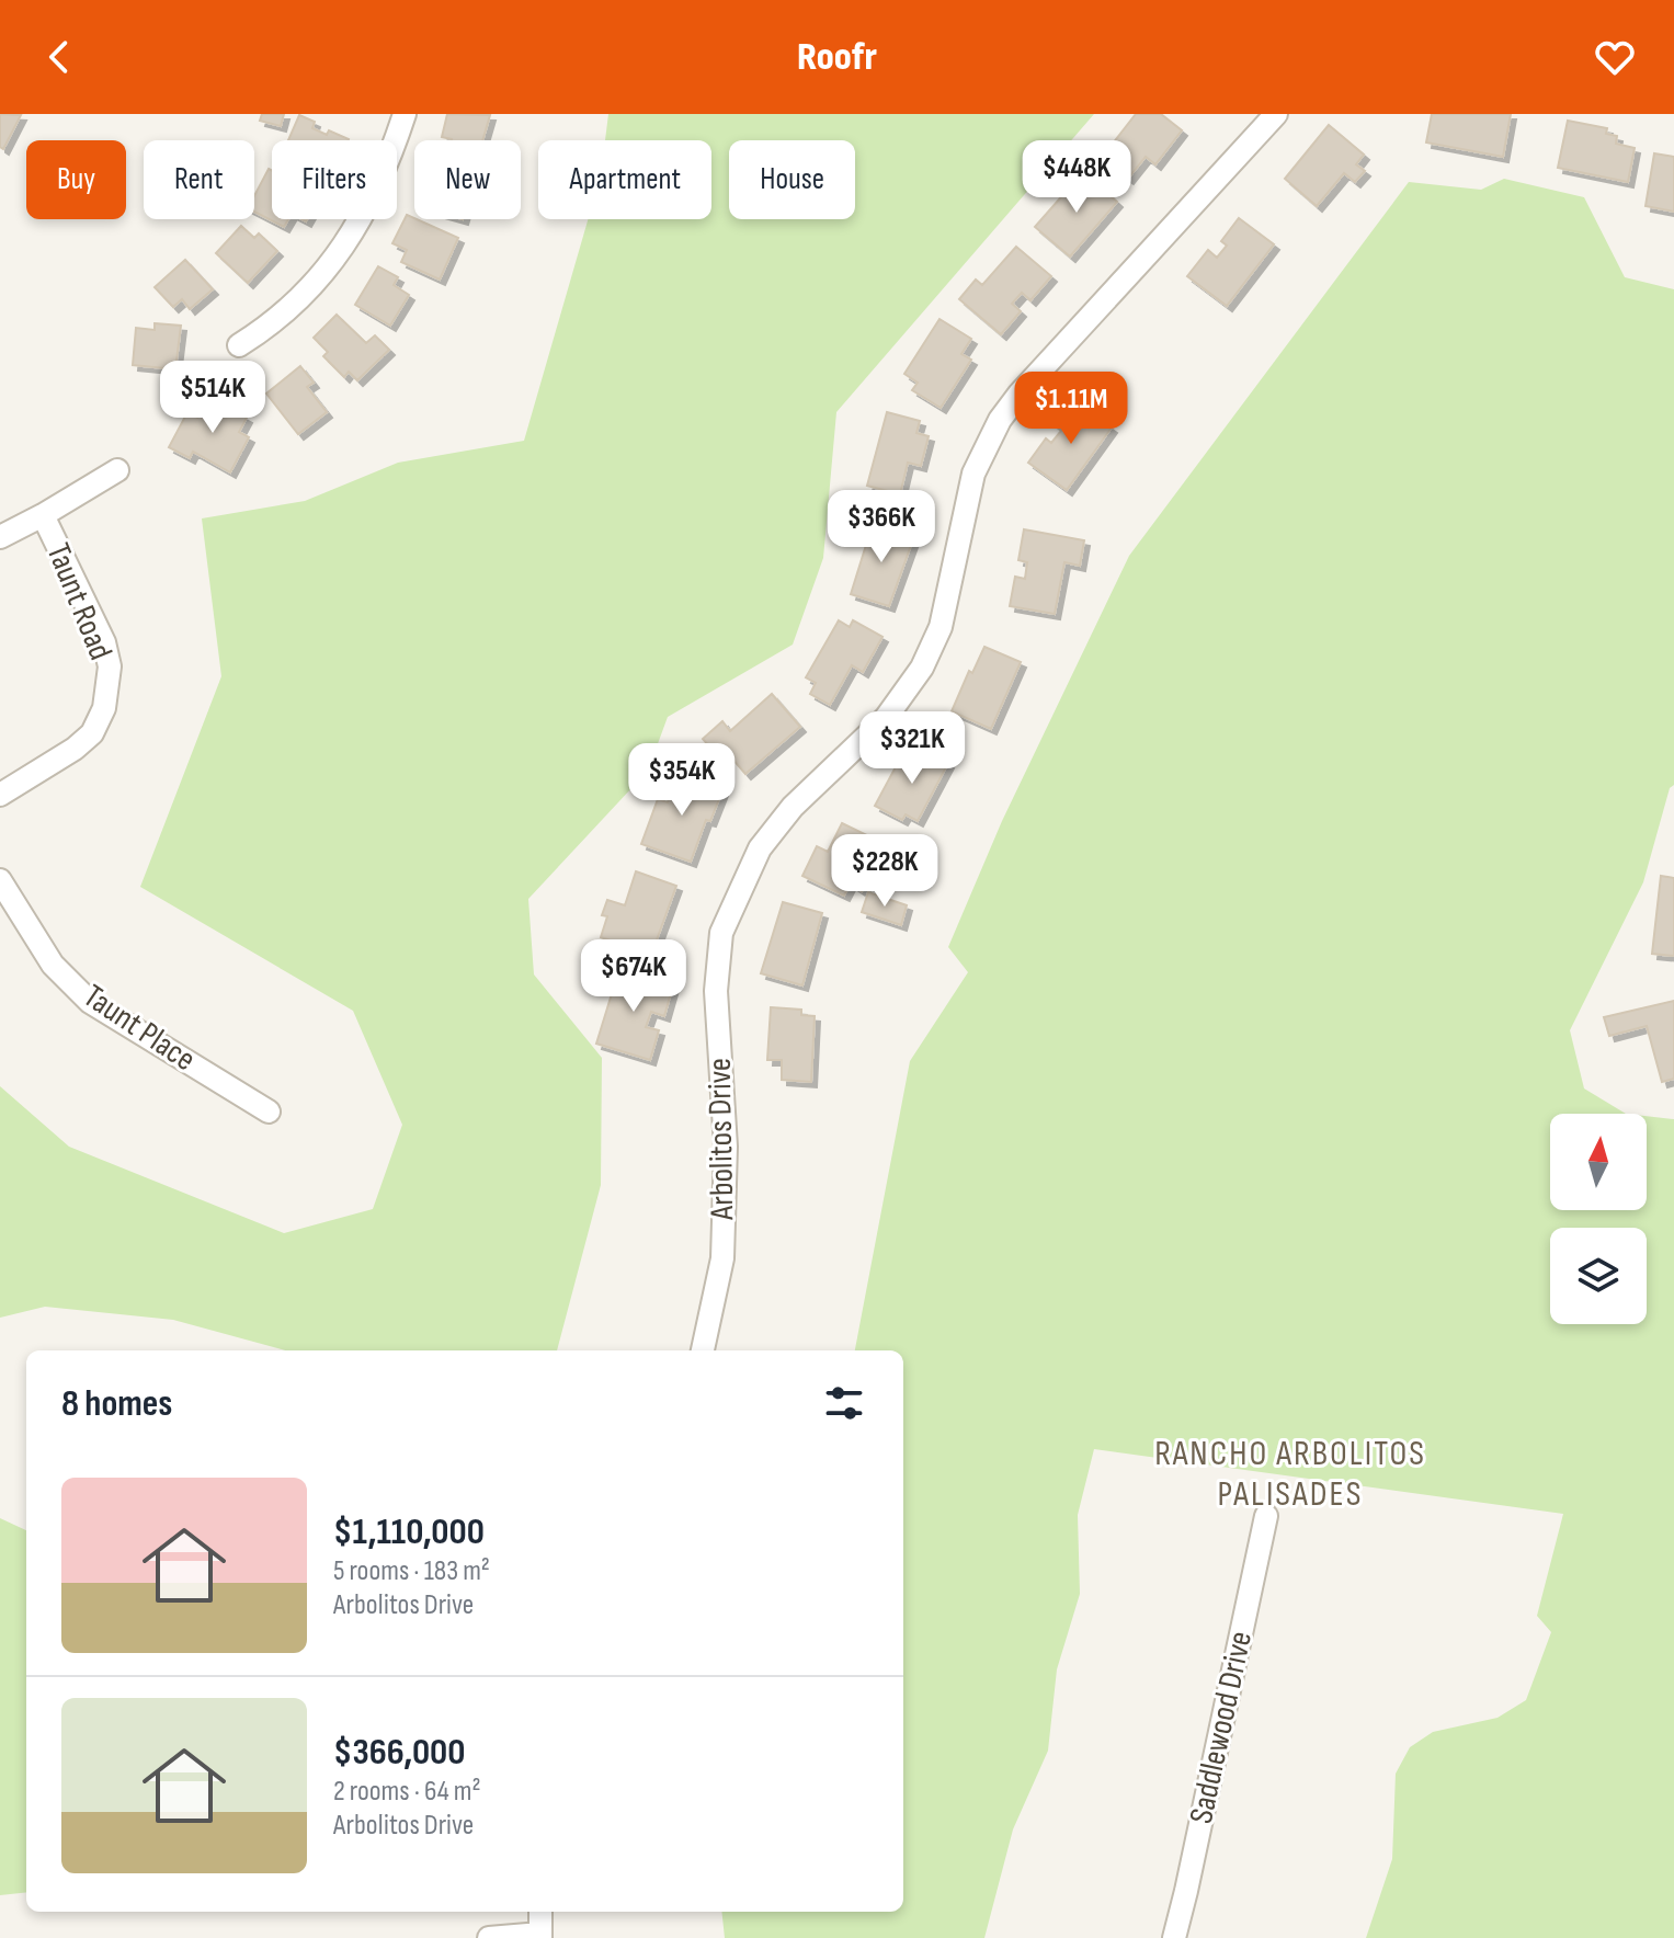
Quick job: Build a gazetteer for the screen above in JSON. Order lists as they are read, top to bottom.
{
  "streets": {
    "street": [
      "Taunt Road",
      "Taunt Place",
      "Arbolitos Drive",
      "Saddlewood Drive"
    ]
  },
  "districts": ["RANCHO ARBOLITOS PALISADES"],
  "north": "top",
  "page": {
    "header": "Roofr",
    "price": [
      "$448K",
      "$514K",
      "$1.11M",
      "$366K",
      "$321K",
      "$354K",
      "$228K",
      "$674K"
    ],
    "chip": [
      "Buy",
      "Rent",
      "Filters",
      "New",
      "Apartment",
      "House"
    ],
    "heading": "8 homes",
    "list": [
      {
        "name": "$1,110,000",
        "note": "5 rooms · 183 m² · Arbolitos Drive"
      },
      {
        "name": "$366,000",
        "note": "2 rooms · 64 m² · Arbolitos Drive"
      }
    ]
  }
}
